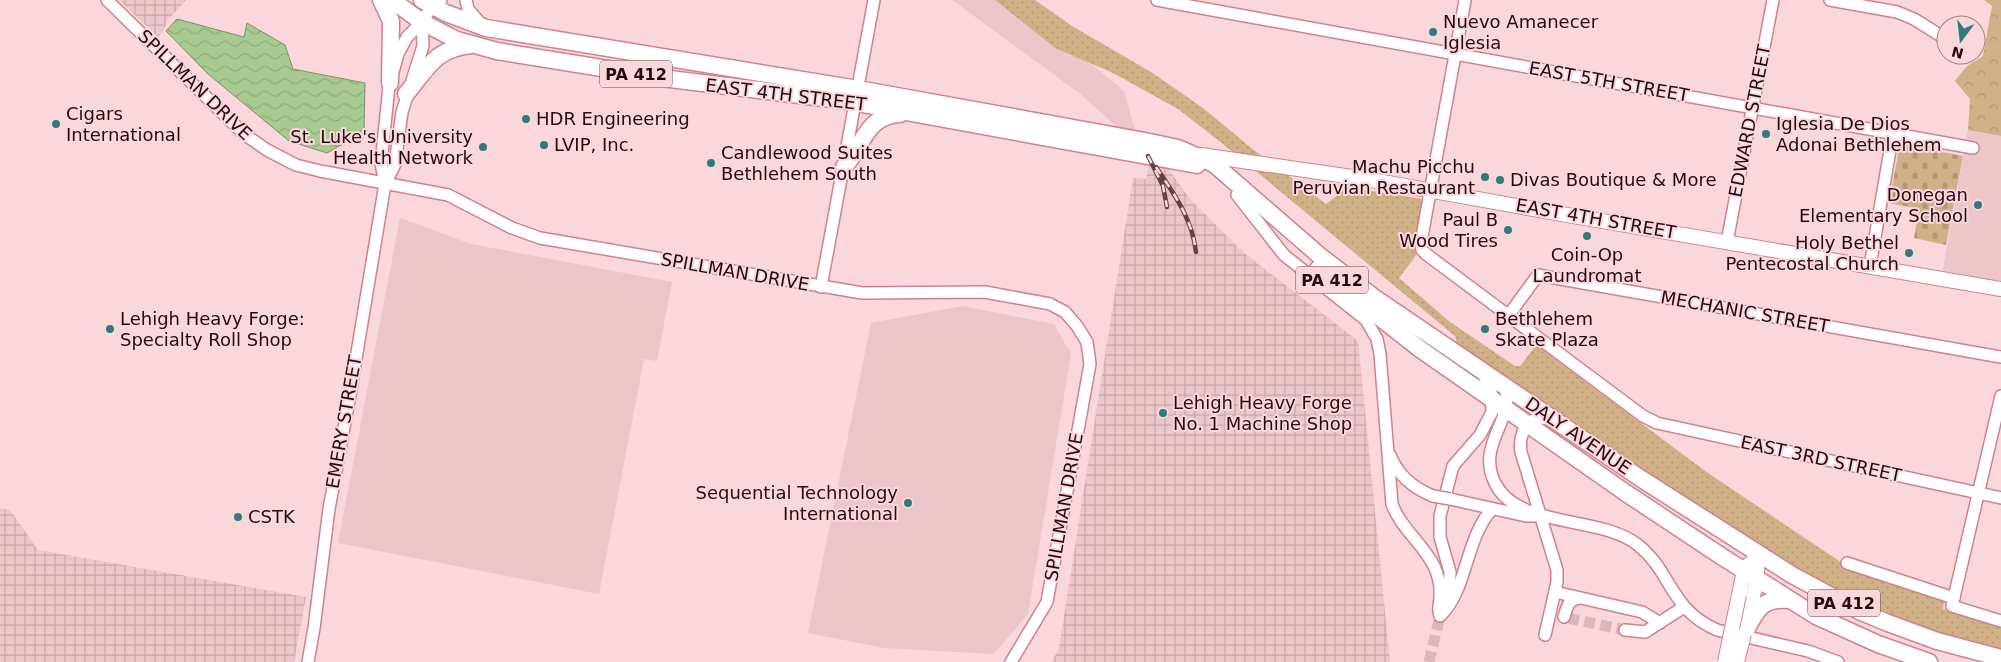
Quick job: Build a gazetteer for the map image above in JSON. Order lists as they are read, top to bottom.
{
  "streets": {
    "highway": ["PA 412", "EAST 4TH STREET", "DALY AVENUE"],
    "street": [
      "EAST 5TH STREET",
      "SPILLMAN DRIVE",
      "EDWARD STREET",
      "MECHANIC STREET",
      "EMERY STREET",
      "EAST 3RD STREET"
    ]
  },
  "crossings": [
    ["EAST 5TH STREET", "EDWARD STREET"],
    ["SPILLMAN DRIVE", "EMERY STREET"],
    ["EAST 4TH STREET", "EDWARD STREET"],
    ["EAST 4TH STREET", "EMERY STREET"],
    ["EAST 4TH STREET", "DALY AVENUE"],
    ["EAST 4TH STREET", "EAST 3RD STREET"],
    ["MECHANIC STREET", "EAST 3RD STREET"]
  ],
  "places": [
    "Nuevo Amanecer Iglesia",
    "HDR Engineering",
    "Cigars International",
    "Iglesia De Dios Adonai Bethlehem",
    "LVIP, Inc.",
    "St. Luke's University Health Network",
    "Candlewood Suites Bethlehem South",
    "Machu Picchu Peruvian Restaurant",
    "Divas Boutique & More",
    "Donegan Elementary School",
    "Paul B Wood Tires",
    "Coin-Op Laundromat",
    "Holy Bethel Pentecostal Church",
    "Lehigh Heavy Forge: Specialty Roll Shop",
    "Bethlehem Skate Plaza",
    "Lehigh Heavy Forge No. 1 Machine Shop",
    "Sequential Technology International",
    "CSTK"
  ],
  "north": "bottom"
}
